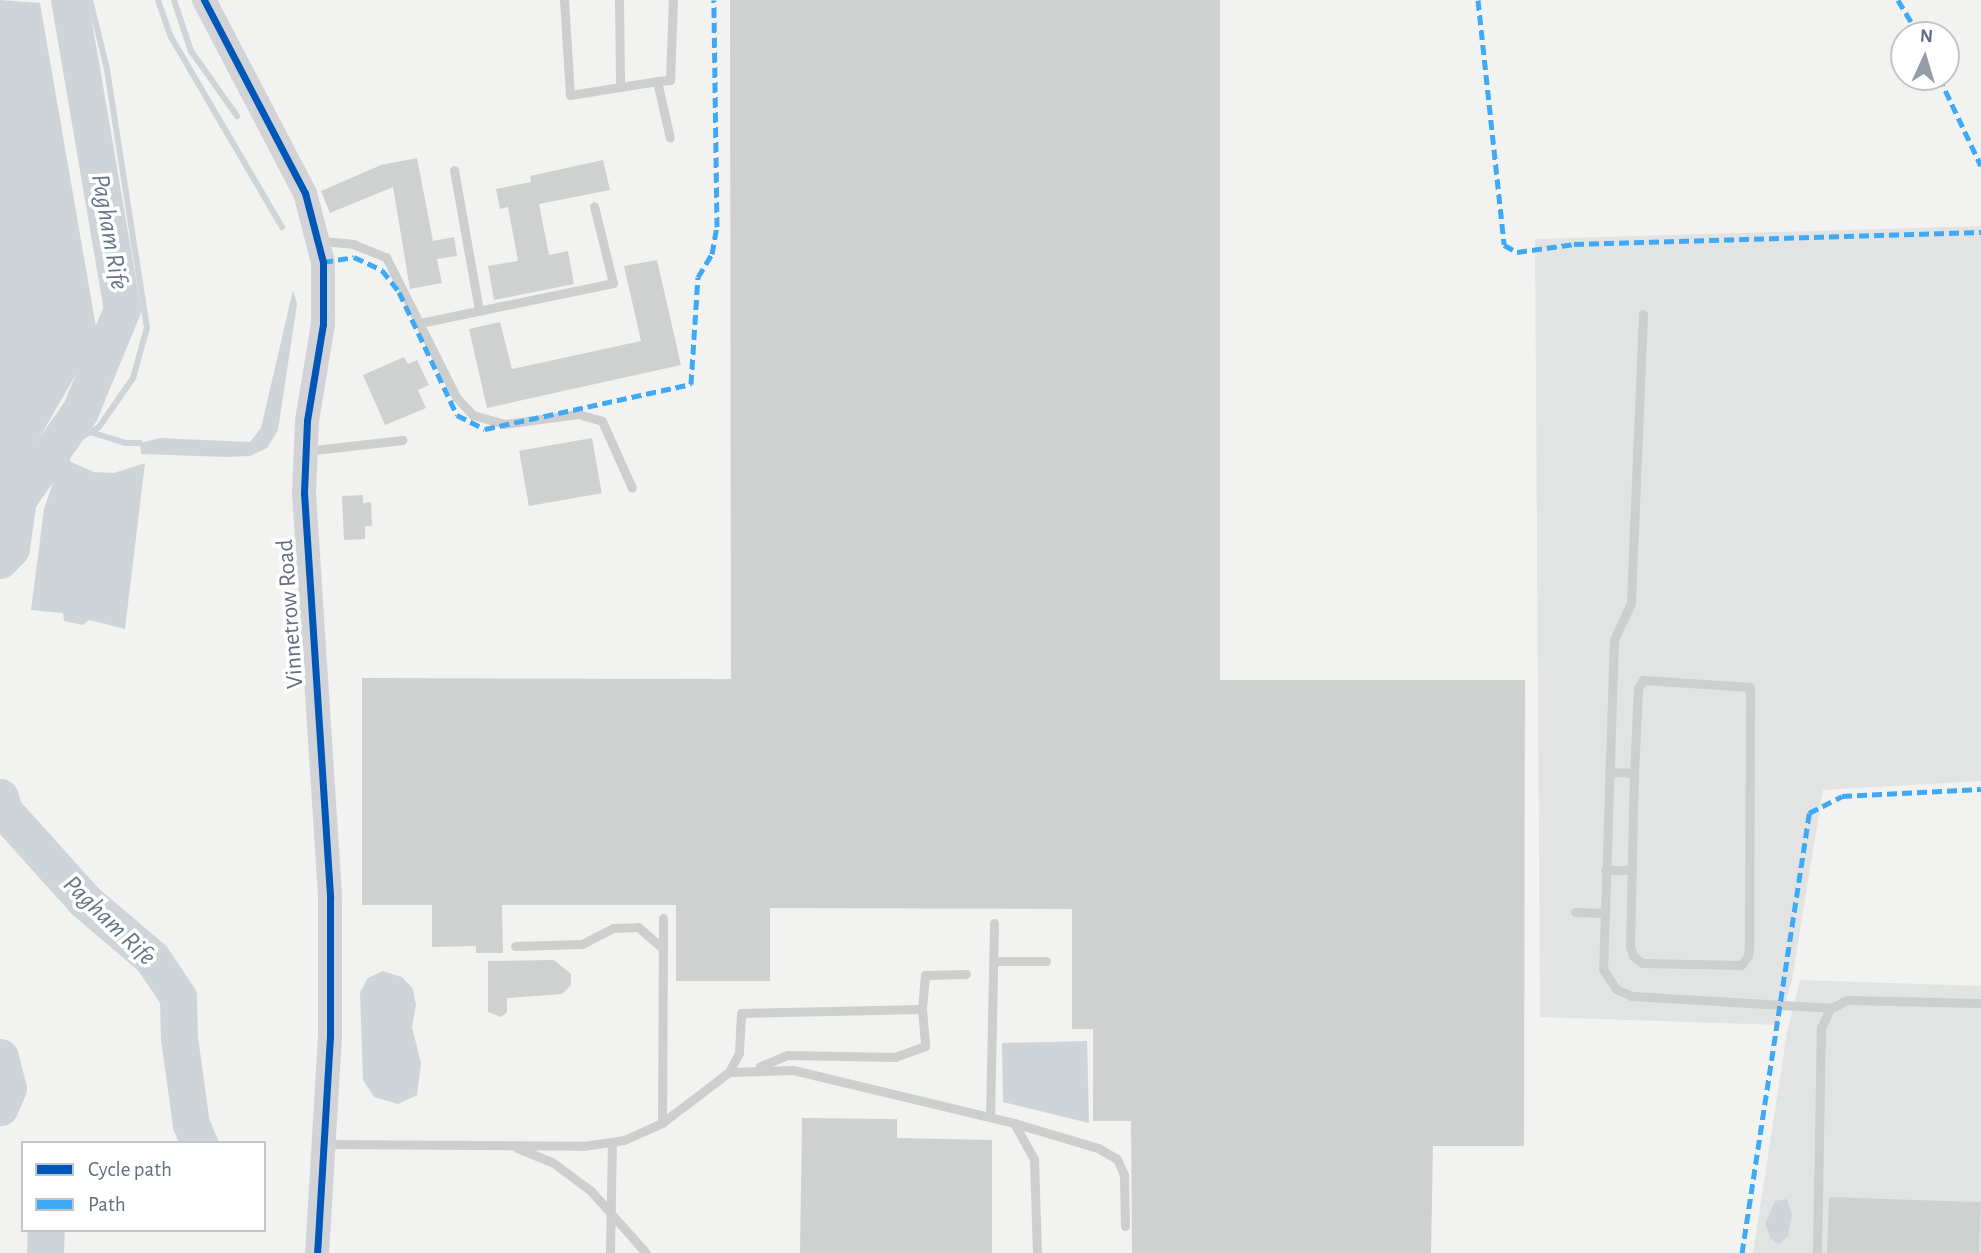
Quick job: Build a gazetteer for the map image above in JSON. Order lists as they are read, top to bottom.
{
  "streets": {
    "street": ["Vinnetrow Road"]
  },
  "water": ["Pagham Rife"],
  "legend": ["Cycle path", "Path"],
  "north": "top"
}
